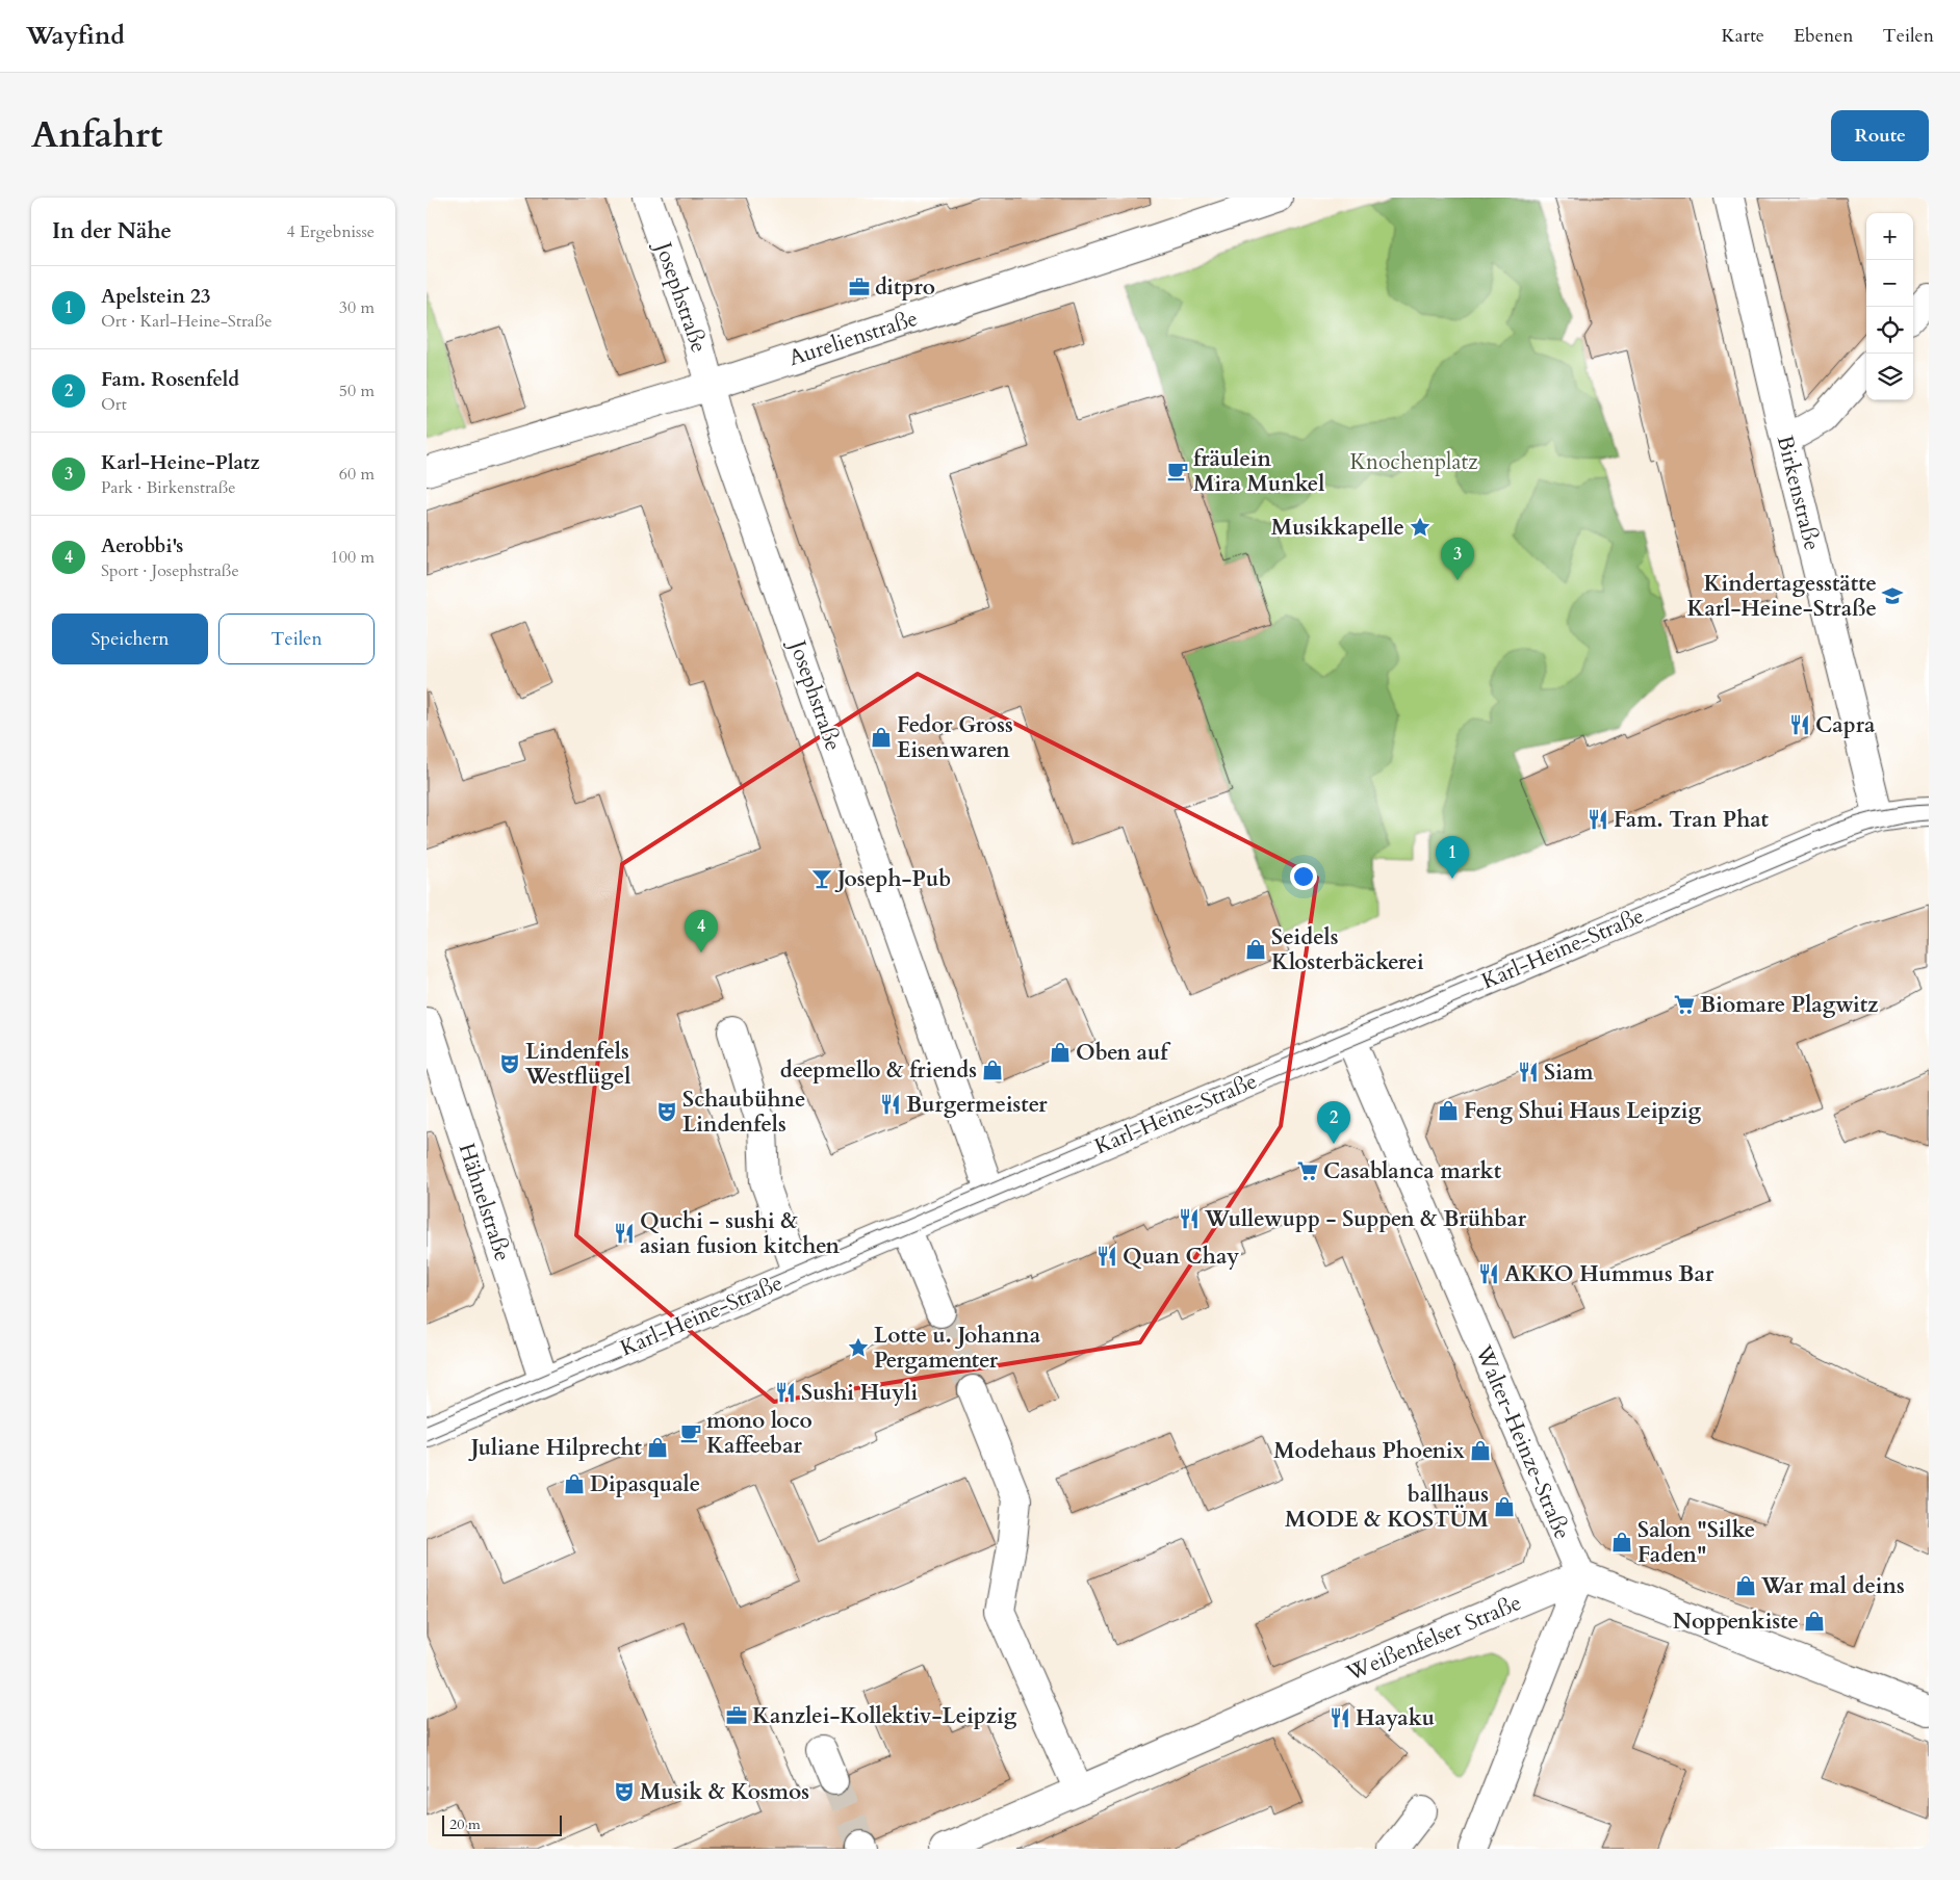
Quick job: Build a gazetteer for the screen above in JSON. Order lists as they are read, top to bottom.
{
  "streets": {
    "street": [
      "Josephstraße",
      "Aurelienstraße",
      "Birkenstraße",
      "Karl-Heine-Straße",
      "Hähnelstraße",
      "Walter-Heinze-Straße",
      "Weißenfelser Straße"
    ]
  },
  "crossings": [
    ["Josephstraße", "Aurelienstraße"],
    ["Josephstraße", "Karl-Heine-Straße"],
    ["Birkenstraße", "Karl-Heine-Straße"],
    ["Karl-Heine-Straße", "Hähnelstraße"],
    ["Karl-Heine-Straße", "Walter-Heinze-Straße"],
    ["Walter-Heinze-Straße", "Weißenfelser Straße"]
  ],
  "parks": ["Knochenplatz"],
  "places": {
    "office": ["ditpro", "Kanzlei-Kollektiv-Leipzig"],
    "cafe": ["fräulein Mira Munkel", "mono loco Kaffeebar"],
    "place": ["Musikkapelle", "Lotte u. Johanna Pergamenter"],
    "school or university": ["Kindertagesstätte Karl-Heine-Straße"],
    "restaurant": [
      "Capra",
      "Fam. Tran Phat",
      "Siam",
      "Burgermeister",
      "Wullewupp - Suppen & Brühbar",
      "Quchi - sushi & asian fusion kitchen",
      "Quan Chay",
      "AKKO Hummus Bar",
      "Sushi Huyli",
      "Hayaku"
    ],
    "shop": [
      "Fedor Gross Eisenwaren",
      "Seidels Klosterbäckerei",
      "Oben auf",
      "deepmello & friends",
      "Feng Shui Haus Leipzig",
      "Juliane Hilprecht",
      "Modehaus Phoenix",
      "Dipasquale",
      "ballhaus MODE & KOSTÜM",
      "Salon \"Silke Faden\"",
      "War mal deins",
      "Noppenkiste"
    ],
    "bar": ["Joseph-Pub"],
    "supermarket": ["Biomare Plagwitz", "Casablanca markt"],
    "theatre": ["Lindenfels Westflügel", "Schaubühne Lindenfels", "Musik & Kosmos"]
  },
  "scale_bar": "20 m",
  "page": {
    "header": "Wayfind",
    "nav": ["Karte", "Ebenen", "Teilen"],
    "title": "Anfahrt",
    "buttons": [
      "Route",
      ["Speichern", "Teilen"]
    ],
    "heading": ["In der Nähe", "4 Ergebnisse"],
    "map_buttons": ["+", "−"],
    "list": [
      {
        "mark": "1",
        "name": "Apelstein 23",
        "note": "Ort · Karl-Heine-Straße",
        "value": "30 m"
      },
      {
        "mark": "2",
        "name": "Fam. Rosenfeld",
        "note": "Ort",
        "value": "50 m"
      },
      {
        "mark": "3",
        "name": "Karl-Heine-Platz",
        "note": "Park · Birkenstraße",
        "value": "60 m"
      },
      {
        "mark": "4",
        "name": "Aerobbi's",
        "note": "Sport · Josephstraße",
        "value": "100 m"
      }
    ],
    "pins": [
      "3",
      "1",
      "4",
      "2"
    ],
    "scale": "20 m"
  }
}
